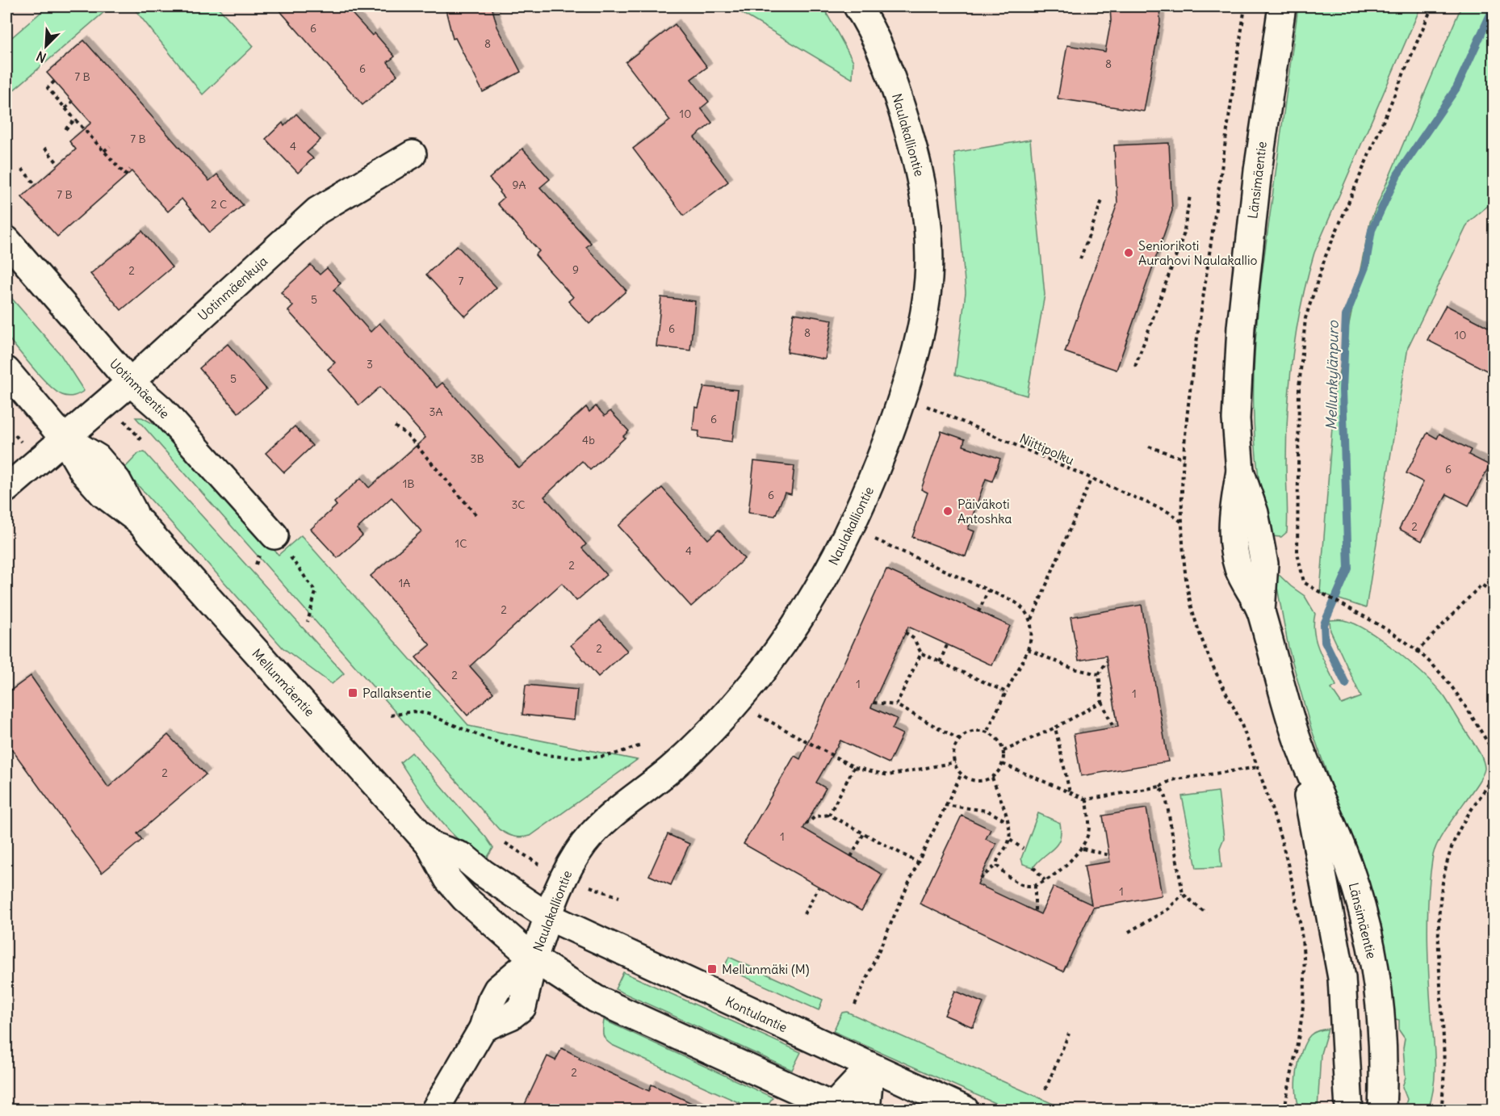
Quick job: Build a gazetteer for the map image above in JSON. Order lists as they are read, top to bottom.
{
  "streets": {
    "main road": [
      "Naulakalliontie",
      "Länsimäentie",
      "Uotinmäenkuja",
      "Uotinmäentie",
      "Mellunmäentie",
      "Kontulantie"
    ],
    "path": ["Niittipolku"]
  },
  "crossings": [
    ["Naulakalliontie", "Niittipolku"],
    ["Naulakalliontie", "Mellunmäentie"],
    ["Naulakalliontie", "Kontulantie"],
    ["Uotinmäenkuja", "Uotinmäentie"],
    ["Uotinmäenkuja", "Mellunmäentie"],
    ["Mellunmäentie", "Kontulantie"]
  ],
  "water": ["Mellunkylänpuro"],
  "places": {
    "other": ["Seniorikoti Aurahovi Naulakallio", "Päiväkoti Antoshka"],
    "transit": ["Pallaksentie", "Mellunmäki (M)"]
  },
  "house_numbers": [
    "6",
    "8",
    "8",
    "6",
    "7 B",
    "10",
    "7 B",
    "4",
    "9A",
    "7 B",
    "2 C",
    "9",
    "2",
    "7",
    "5",
    "6",
    "8",
    "10",
    "3",
    "5",
    "3A",
    "6",
    "4b",
    "3B",
    "6",
    "1B",
    "6",
    "3C",
    "2",
    "1C",
    "4",
    "2",
    "1A",
    "2",
    "2",
    "2",
    "1",
    "1",
    "2",
    "1",
    "1",
    "2"
  ],
  "north": "bottom left"
}
